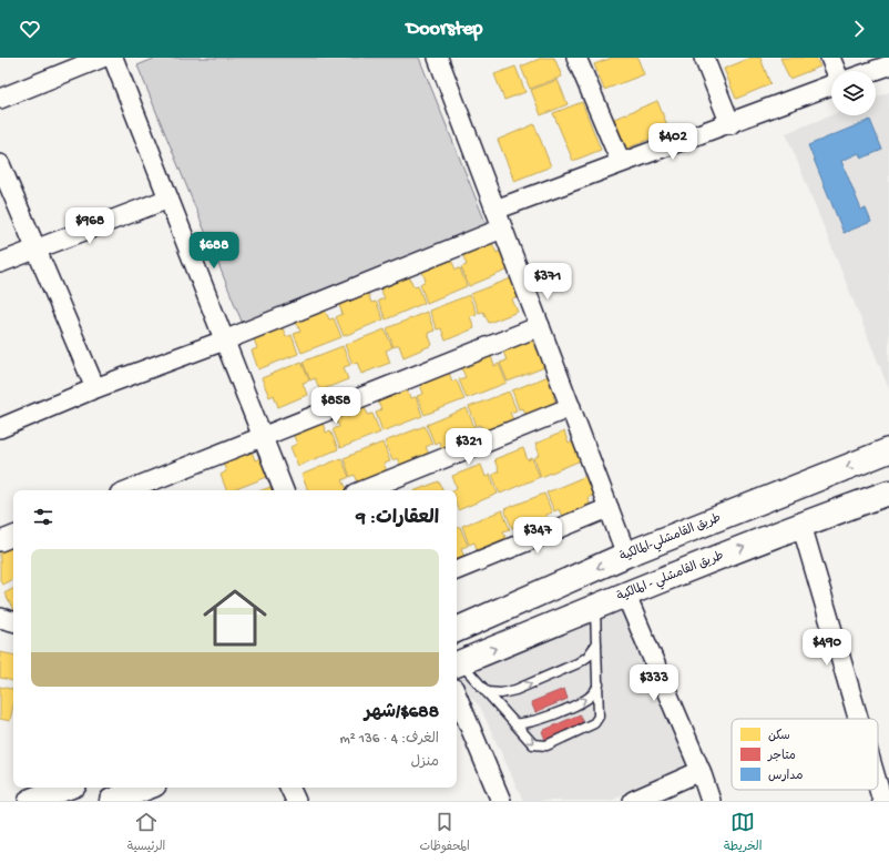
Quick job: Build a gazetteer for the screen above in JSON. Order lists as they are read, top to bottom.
{
  "streets": {
    "highway": ["طريق القامشلي-المالكية", "طريق القامشلي - المالكية"]
  },
  "one_way": ["طريق القامشلي-المالكية", "طريق القامشلي - المالكية"],
  "legend": ["سكن", "متاجر", "مدارس"],
  "page": {
    "header": "Doorstep",
    "price": [
      "$402",
      "$968",
      "$688",
      "$371",
      "$858",
      "$321",
      "$347",
      "$490",
      "$333"
    ],
    "heading": "العقارات: 9",
    "list": [
      {
        "name": "$688/شهر",
        "note": "الغرف: 4 · 136 m² · منزل"
      }
    ],
    "tabs": ["الخريطة", "المحفوظات", "الرئيسية"]
  }
}
